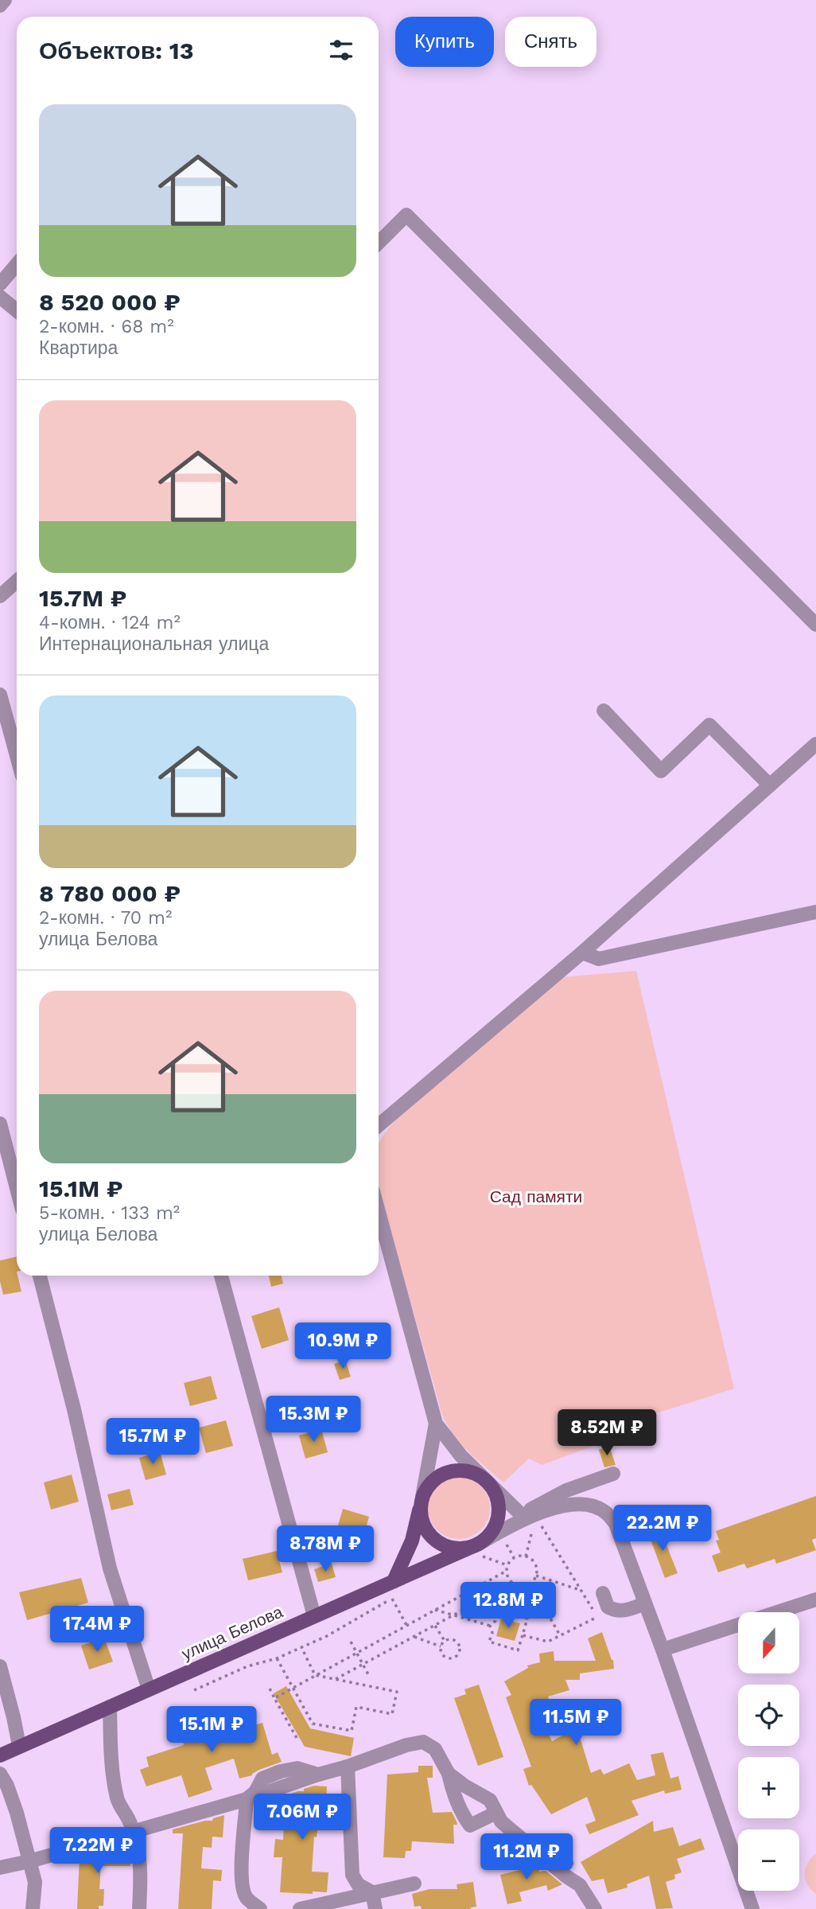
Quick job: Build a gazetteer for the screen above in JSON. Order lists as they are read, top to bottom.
{
  "streets": {
    "main road": ["улица Белова"]
  },
  "parks": ["Сад памяти"],
  "north": "bottom",
  "page": {
    "chip": ["Купить", "Снять"],
    "heading": "Объектов: 13",
    "list": [
      {
        "name": "8 520 000 ₽",
        "note": "2-комн. · 68 m² · Квартира"
      },
      {
        "name": "15.7M ₽",
        "note": "4-комн. · 124 m² · Интернациональная улица"
      },
      {
        "name": "8 780 000 ₽",
        "note": "2-комн. · 70 m² · улица Белова"
      },
      {
        "name": "15.1M ₽",
        "note": "5-комн. · 133 m² · улица Белова"
      }
    ],
    "price": [
      "10.9M ₽",
      "15.3M ₽",
      "8.52M ₽",
      "15.7M ₽",
      "22.2M ₽",
      "8.78M ₽",
      "12.8M ₽",
      "17.4M ₽",
      "11.5M ₽",
      "15.1M ₽",
      "7.06M ₽",
      "7.22M ₽",
      "11.2M ₽"
    ],
    "map_buttons": ["+", "−"]
  }
}
